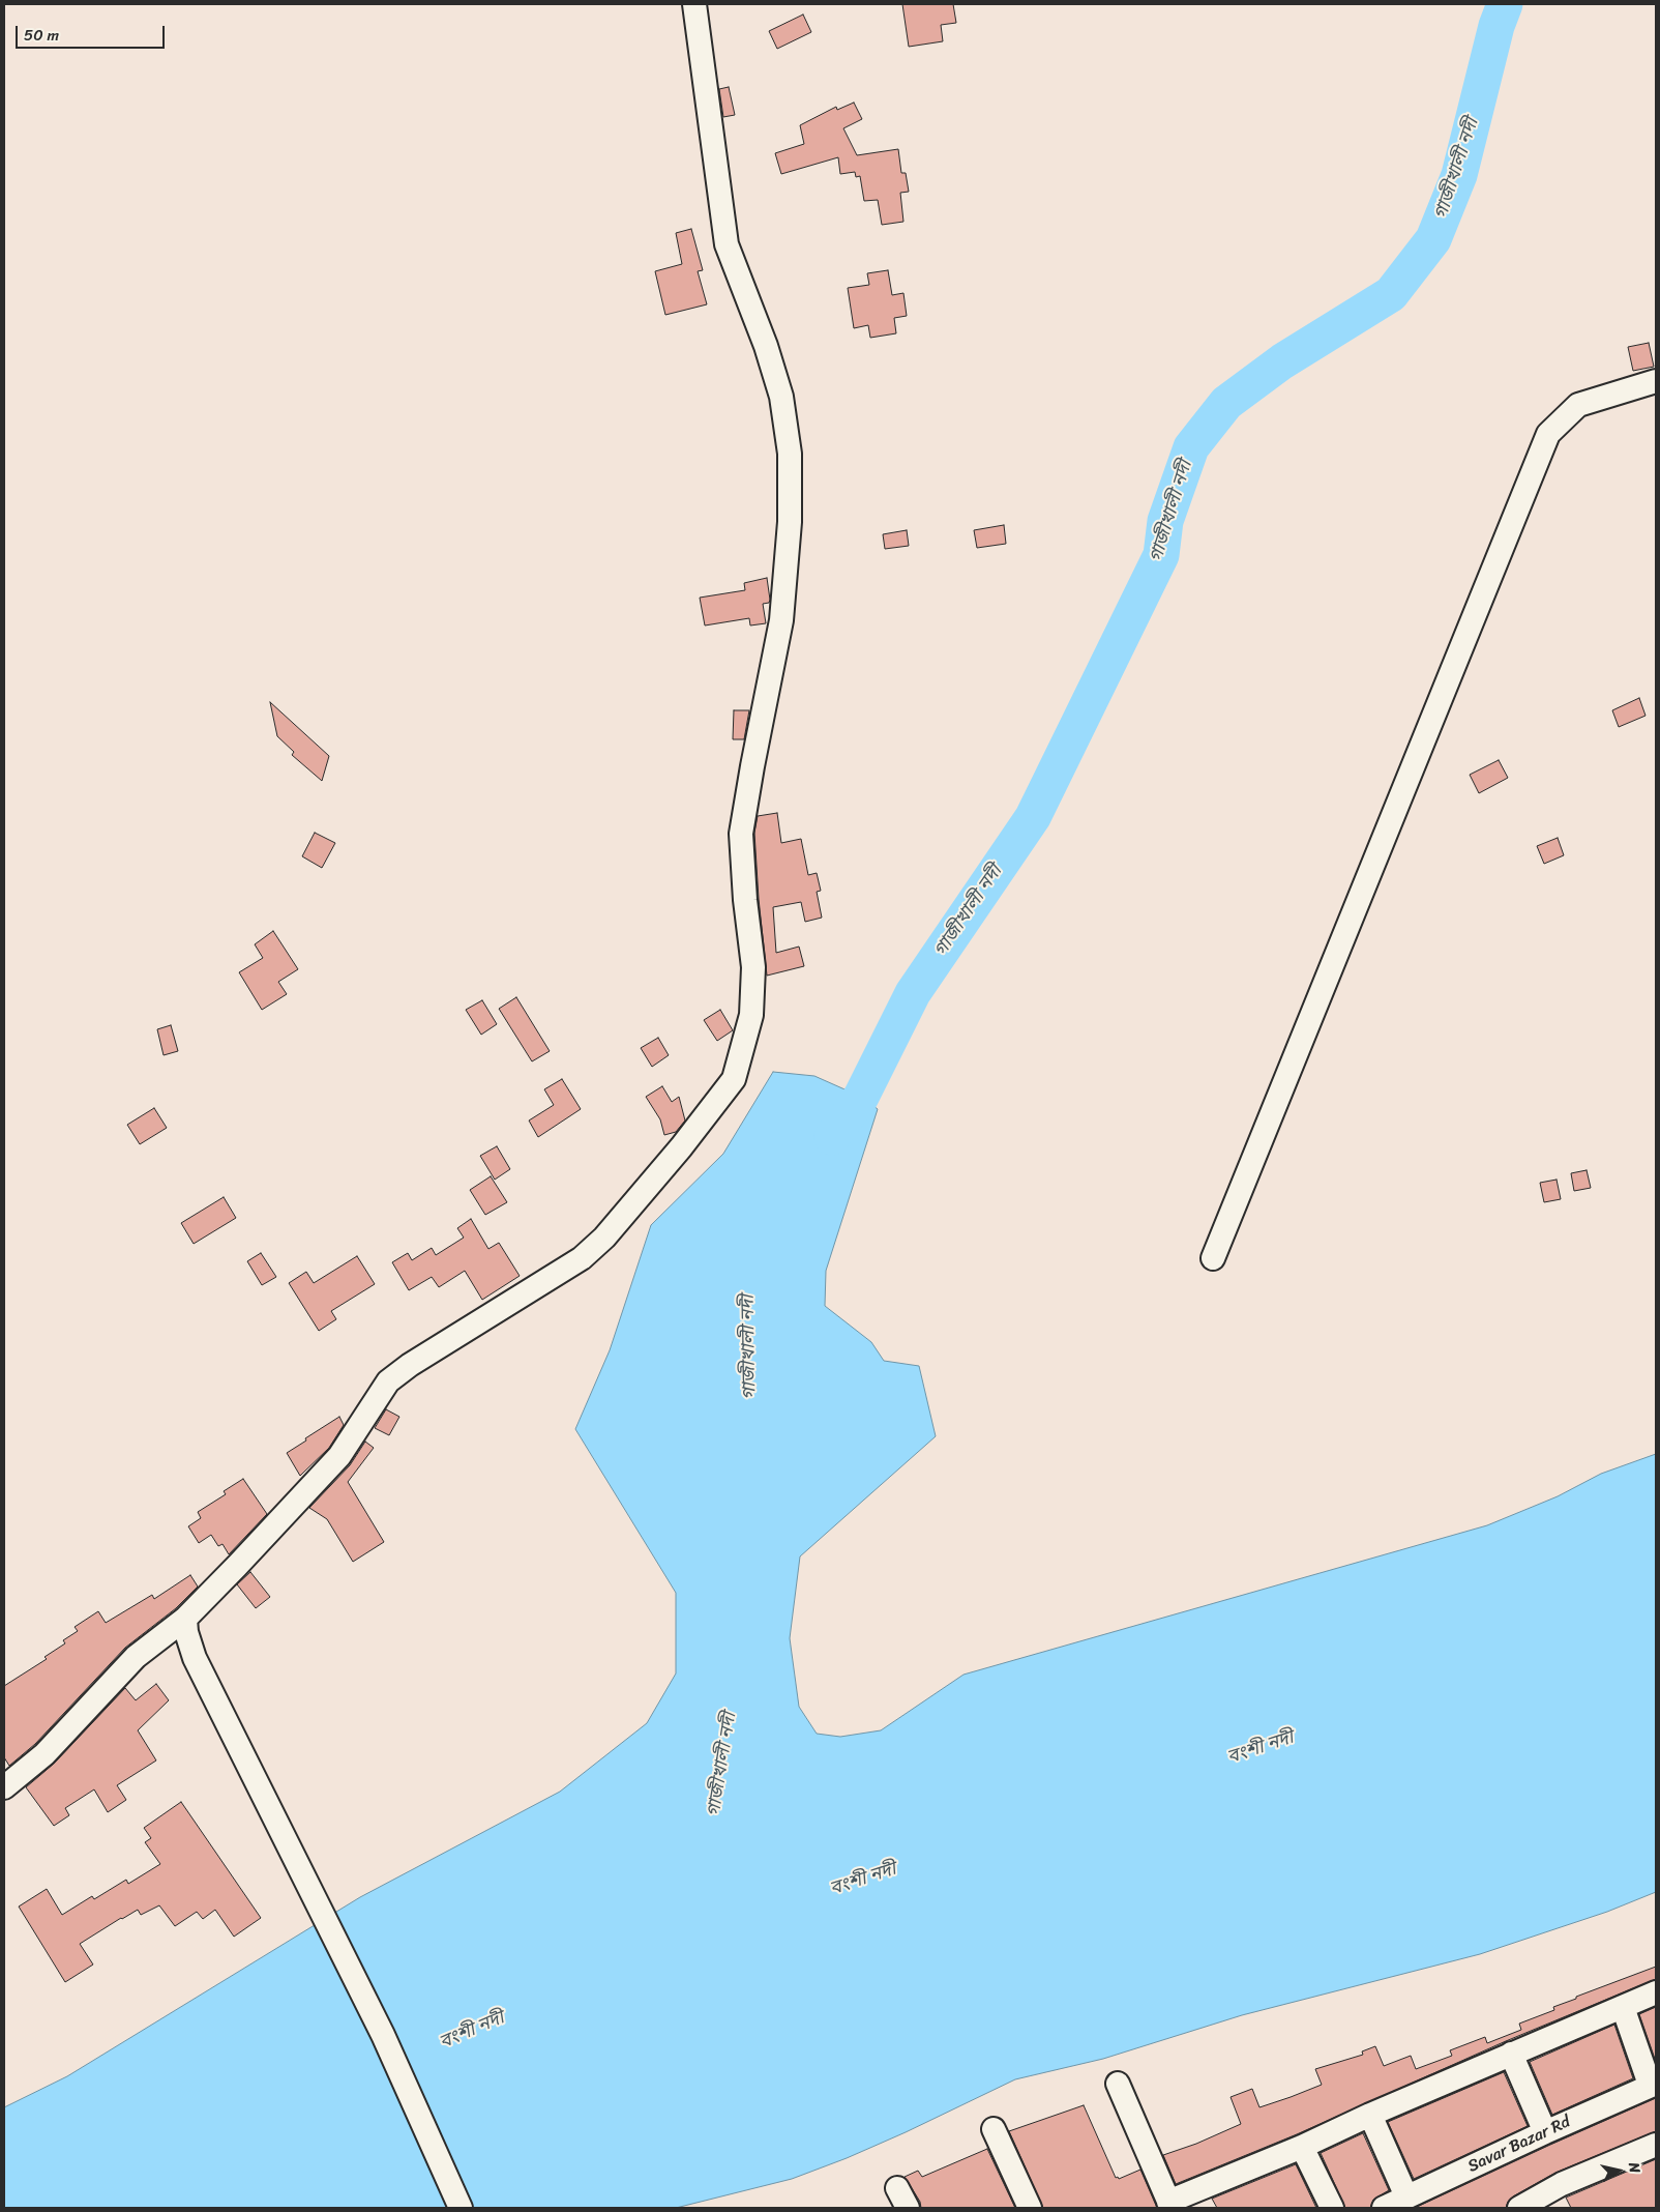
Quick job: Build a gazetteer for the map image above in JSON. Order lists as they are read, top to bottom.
{
  "streets": {
    "street": ["Savar Bazar Rd"]
  },
  "water": ["গাজীখালী নদী", "বংশী নদী"],
  "scale_bar": "50 m",
  "north": "right"
}
